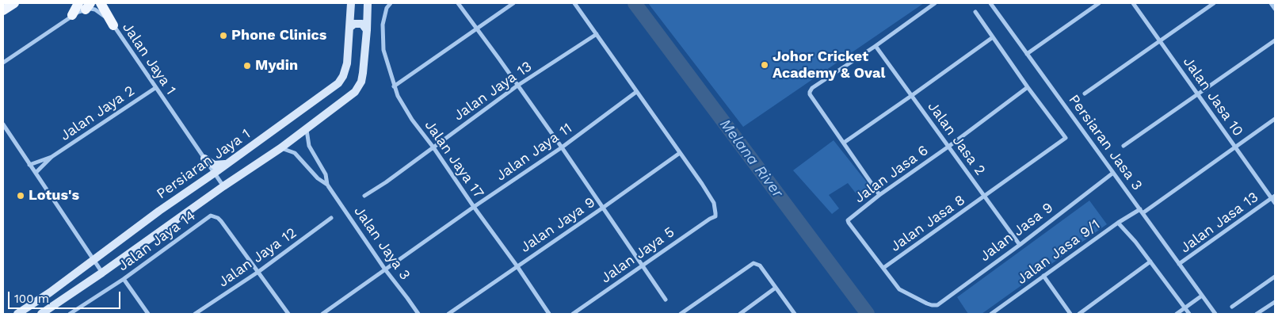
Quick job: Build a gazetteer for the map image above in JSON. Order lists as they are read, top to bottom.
{
  "streets": {
    "main road": ["Persiaran Jaya 1"],
    "street": [
      "Jalan Jaya 1",
      "Jalan Jaya 13",
      "Jalan Jasa 10",
      "Jalan Jaya 2",
      "Jalan Jasa 2",
      "Persiaran Jasa 3",
      "Jalan Jaya 11",
      "Jalan Jaya 17",
      "Jalan Jasa 6",
      "Jalan Jasa 13",
      "Jalan Jasa 8",
      "Jalan Jaya 9",
      "Jalan Jasa 9",
      "Jalan Jaya 14",
      "Jalan Jaya 3",
      "Jalan Jasa 9/1",
      "Jalan Jaya 5",
      "Jalan Jaya 12"
    ]
  },
  "crossings": [
    ["Jalan Jaya 1", "Jalan Jaya 2"],
    ["Jalan Jaya 1", "Persiaran Jaya 1"],
    ["Jalan Jaya 13", "Jalan Jaya 17"],
    ["Jalan Jasa 10", "Jalan Jasa 13"],
    ["Jalan Jasa 10", "Jalan Jasa 9/1"],
    ["Jalan Jasa 2", "Jalan Jasa 6"],
    ["Jalan Jasa 2", "Jalan Jasa 8"],
    ["Jalan Jasa 2", "Jalan Jasa 9"],
    ["Persiaran Jasa 3", "Jalan Jasa 13"],
    ["Persiaran Jasa 3", "Jalan Jasa 9"],
    ["Persiaran Jasa 3", "Jalan Jasa 9/1"],
    ["Jalan Jaya 11", "Jalan Jaya 17"],
    ["Jalan Jaya 11", "Jalan Jaya 3"],
    ["Jalan Jaya 17", "Jalan Jaya 9"],
    ["Jalan Jasa 6", "Jalan Jasa 8"],
    ["Jalan Jasa 6", "Jalan Jasa 9"],
    ["Jalan Jasa 8", "Jalan Jasa 9"],
    ["Jalan Jaya 9", "Jalan Jaya 5"],
    ["Jalan Jaya 14", "Jalan Jaya 12"]
  ],
  "water": ["Melana River"],
  "places": [
    "Phone Clinics",
    "Johor Cricket Academy & Oval",
    "Mydin",
    "Lotus's"
  ],
  "scale_bar": "100 m"
}
